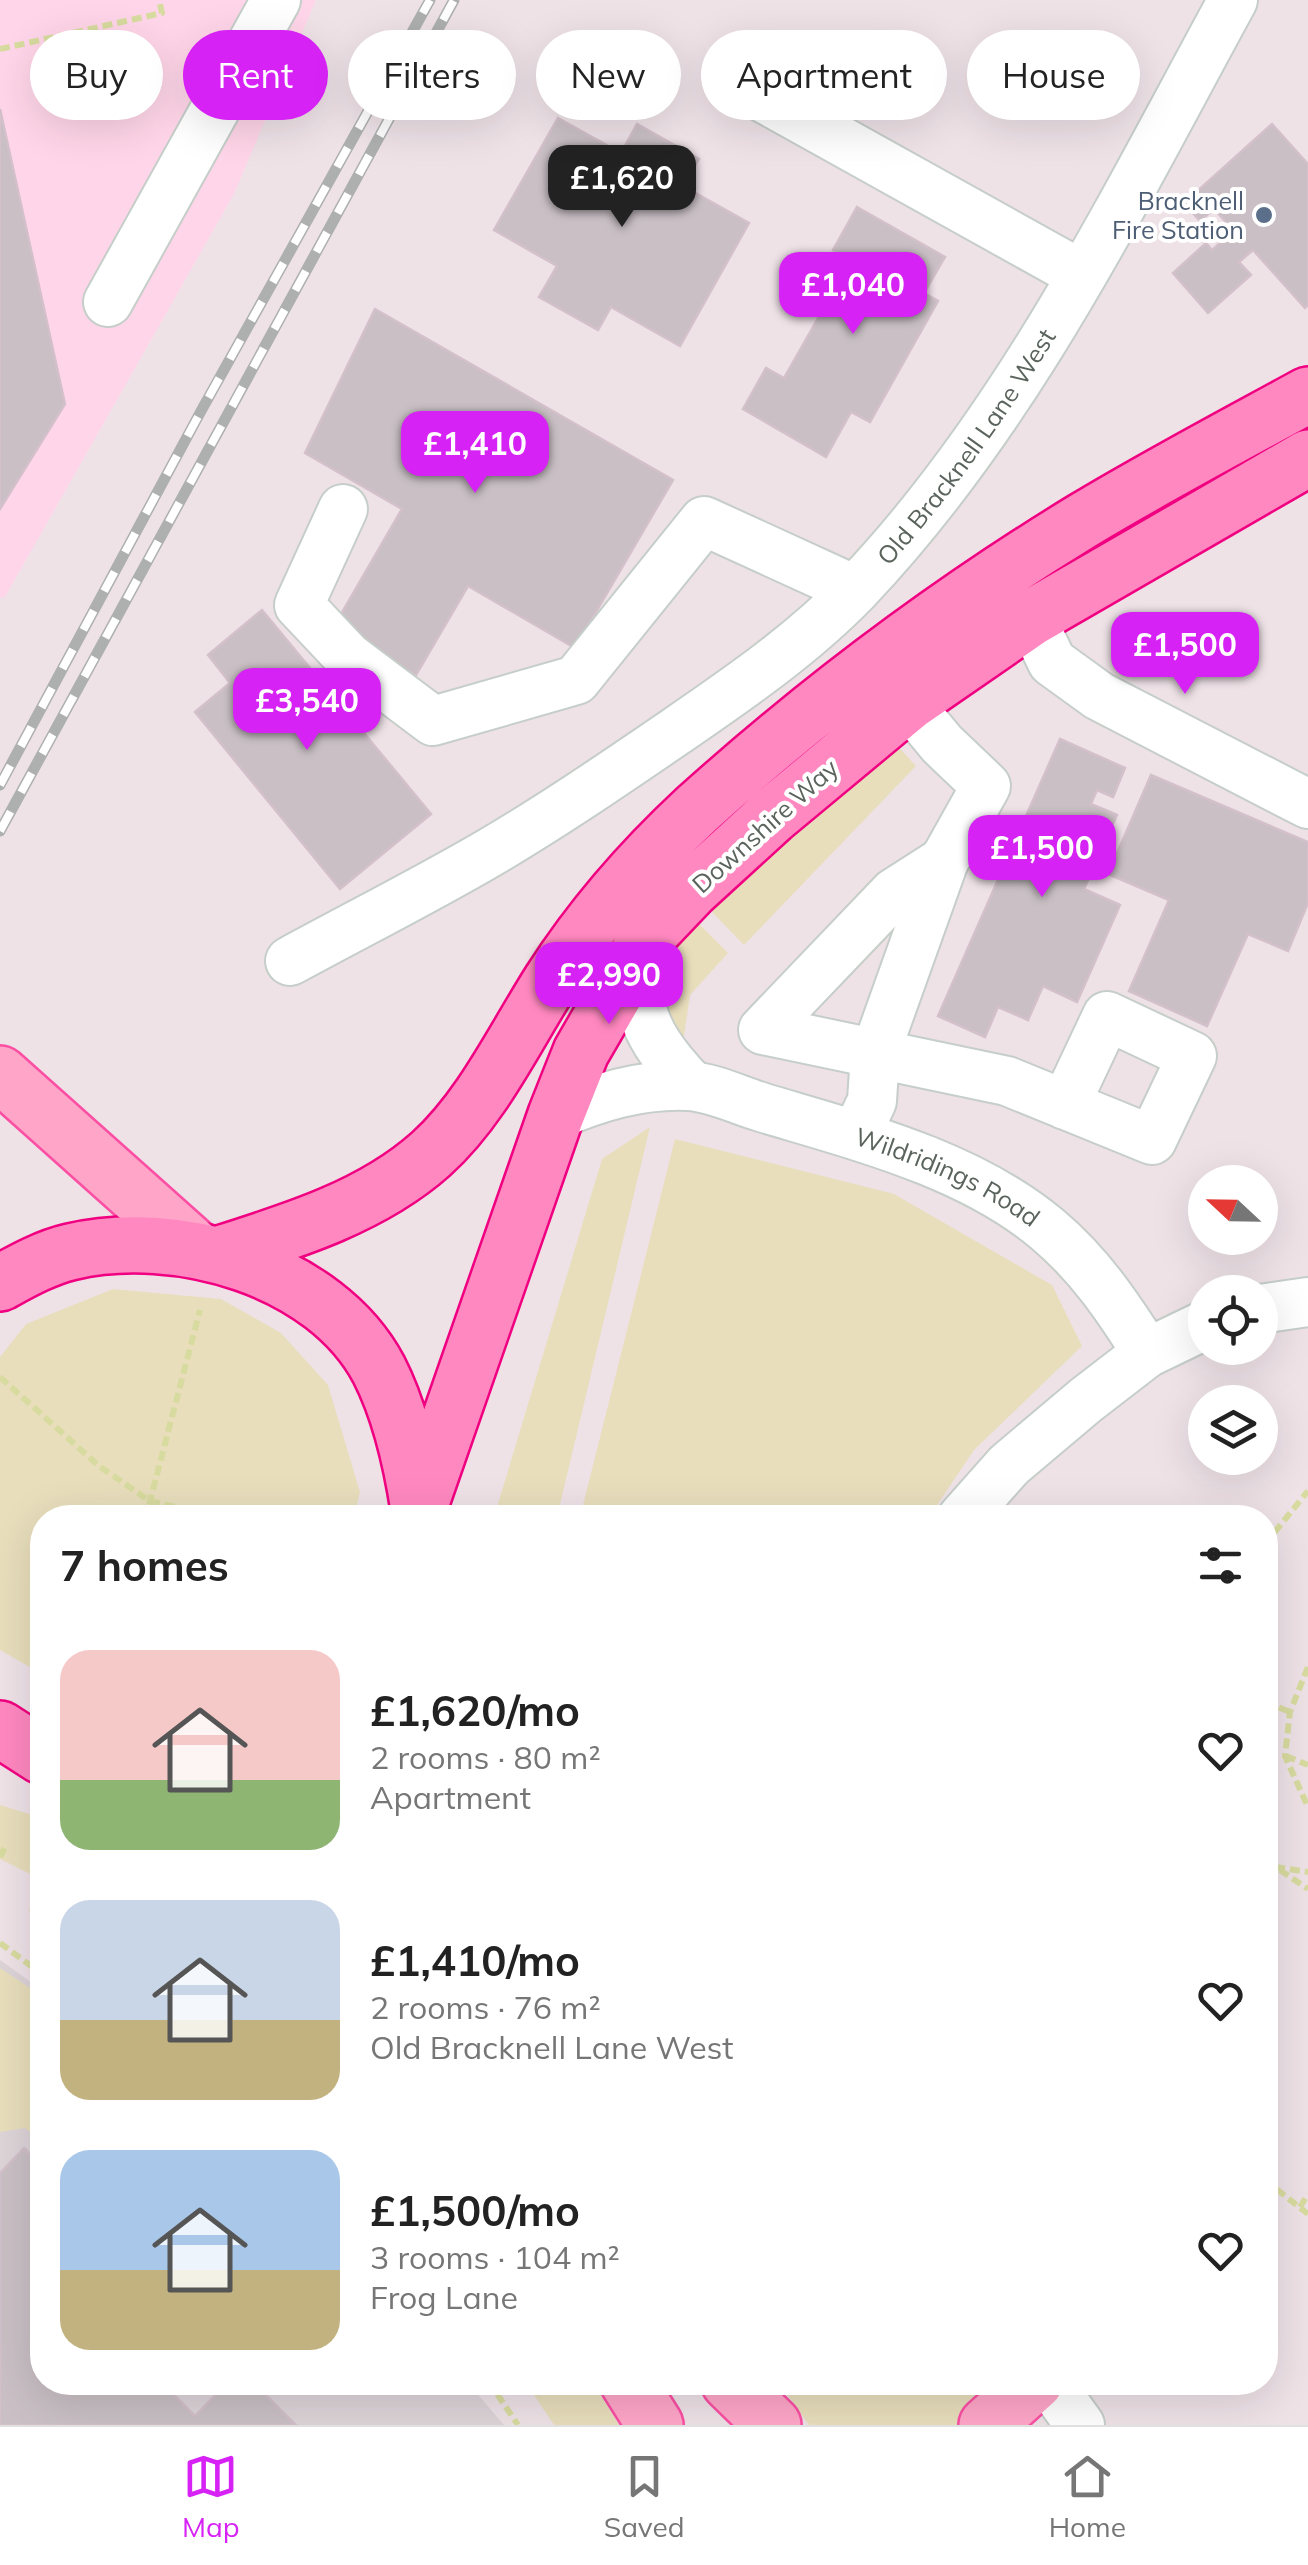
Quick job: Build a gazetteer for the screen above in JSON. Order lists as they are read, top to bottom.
{
  "streets": {
    "highway": ["Downshire Way"],
    "street": ["Old Bracknell Lane West", "Wildridings Road"]
  },
  "crossings": [
    ["Downshire Way", "Wildridings Road"]
  ],
  "places": ["Bracknell Fire Station"],
  "north": "left",
  "page": {
    "chip": [
      "Buy",
      "Rent",
      "Filters",
      "New",
      "Apartment",
      "House"
    ],
    "price": [
      "£1,620",
      "£1,040",
      "£1,410",
      "£1,500",
      "£3,540",
      "£1,500",
      "£2,990"
    ],
    "heading": "7 homes",
    "list": [
      {
        "name": "£1,620/mo",
        "note": "2 rooms · 80 m² · Apartment"
      },
      {
        "name": "£1,410/mo",
        "note": "2 rooms · 76 m² · Old Bracknell Lane West"
      },
      {
        "name": "£1,500/mo",
        "note": "3 rooms · 104 m² · Frog Lane"
      }
    ],
    "tabs": ["Map", "Saved", "Home"]
  }
}
